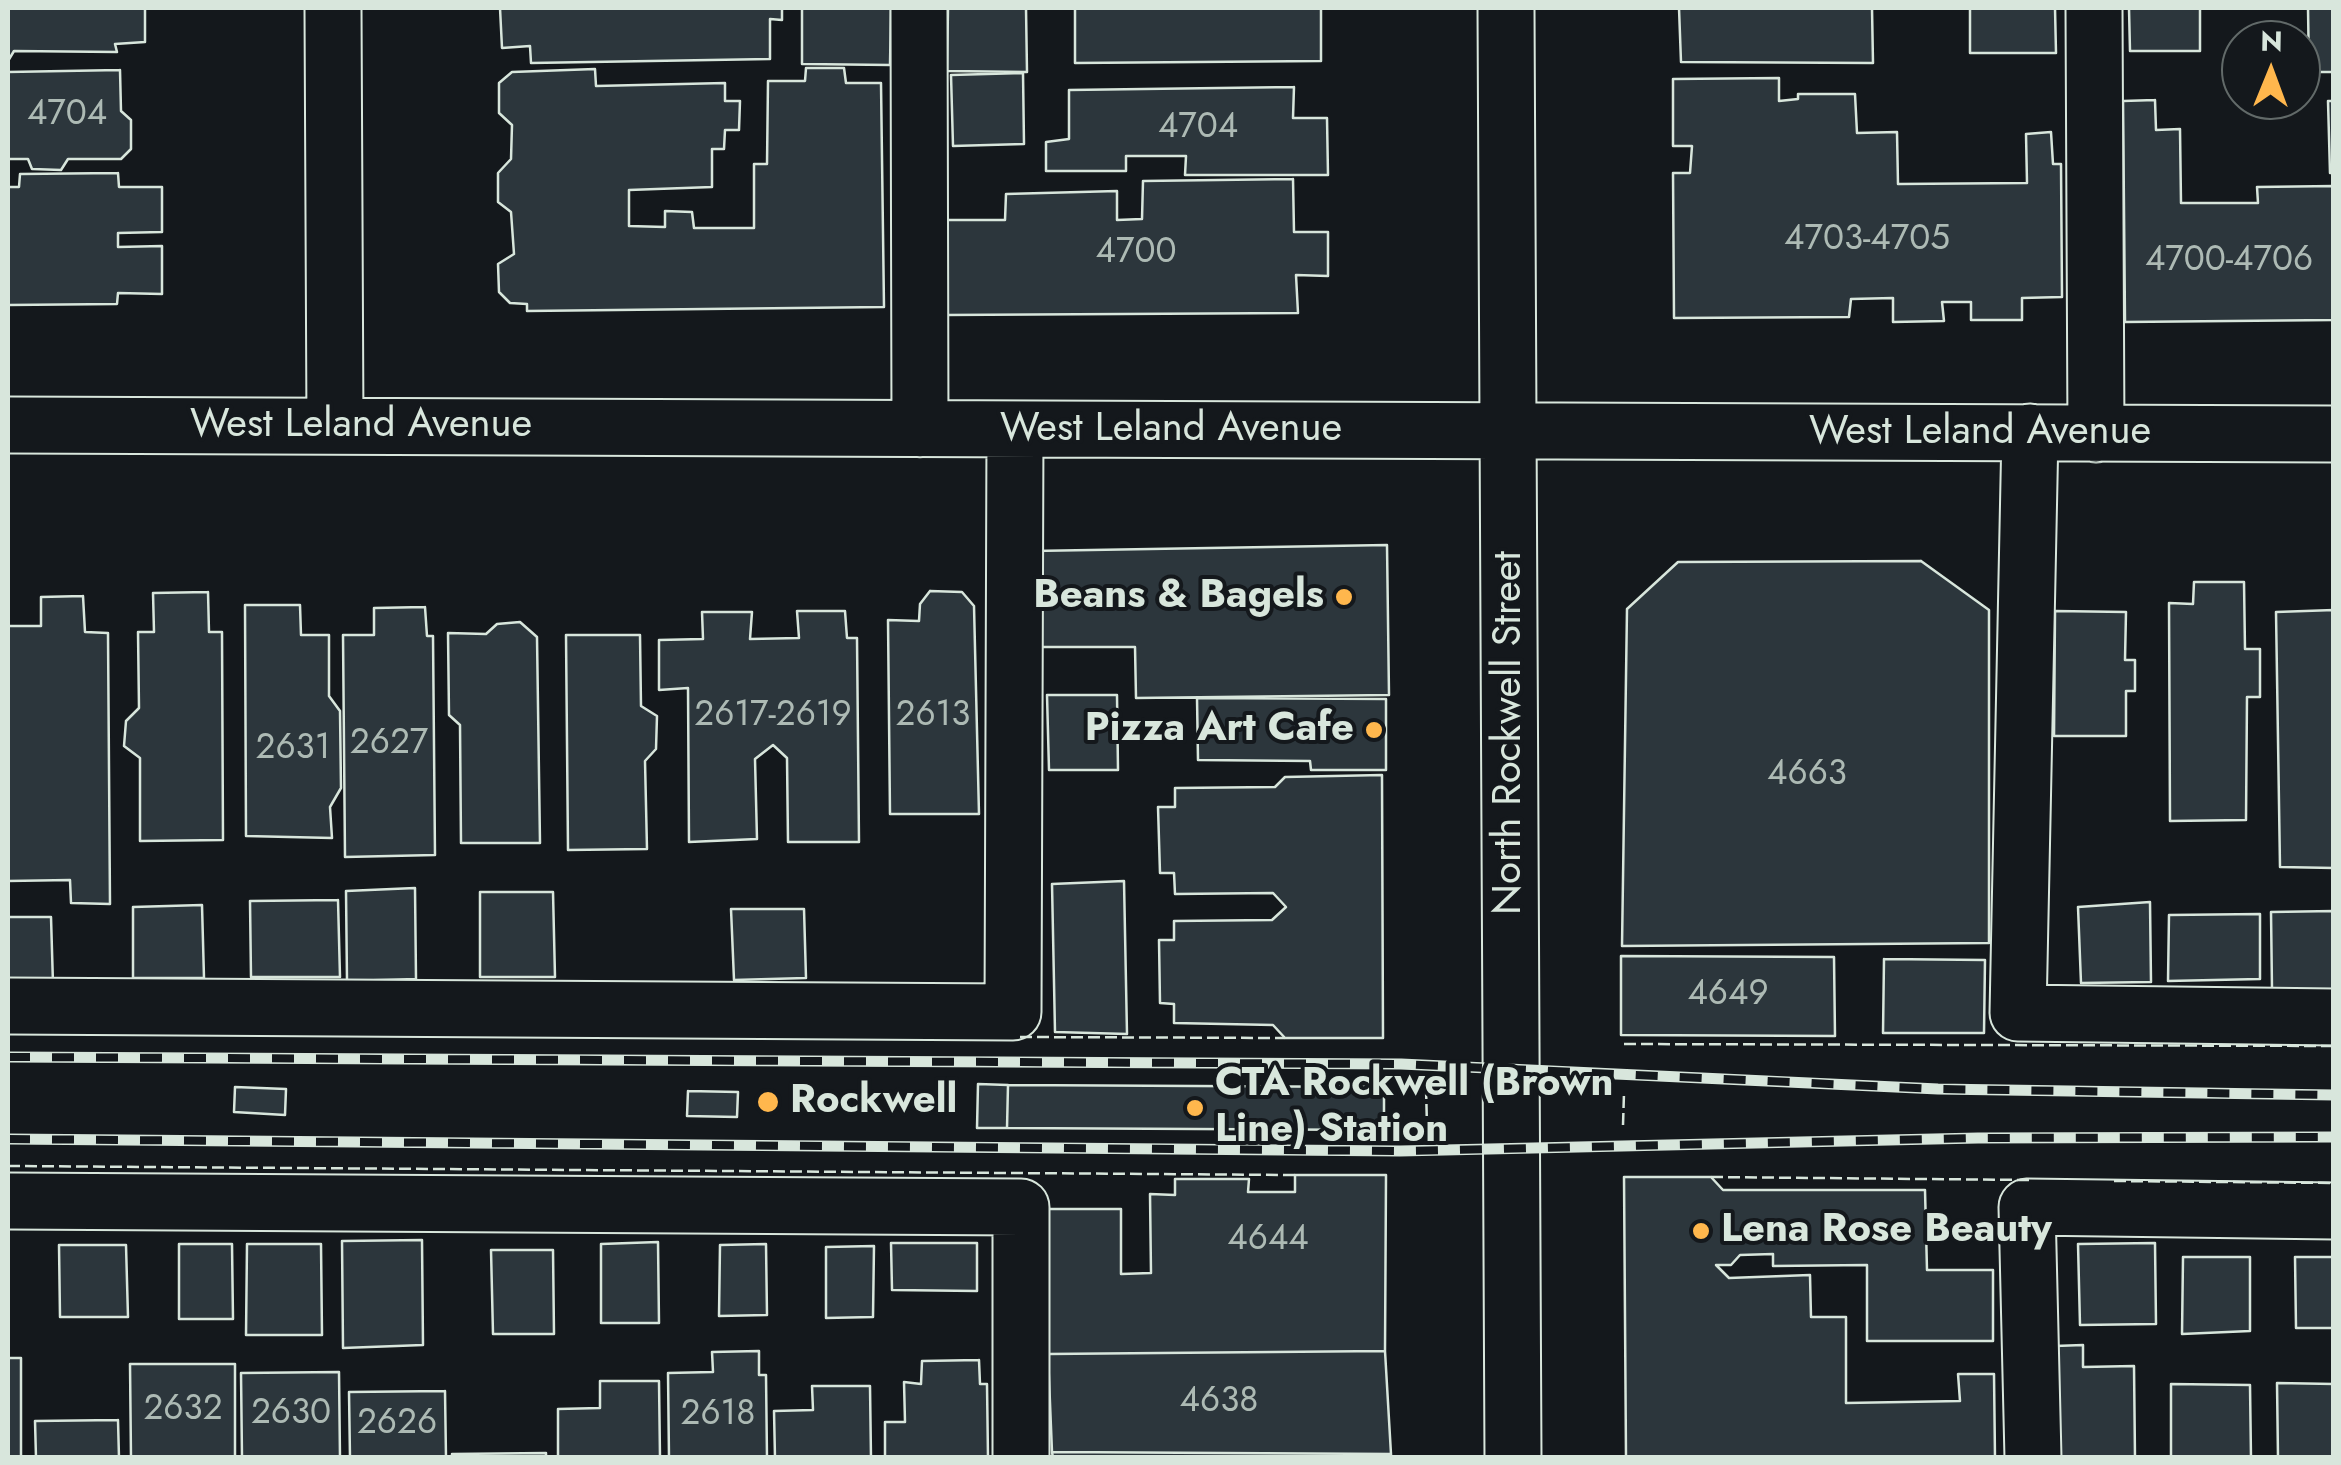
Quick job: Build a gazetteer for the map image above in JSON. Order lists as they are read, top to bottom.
{
  "streets": {
    "street": ["West Leland Avenue", "North Rockwell Street"]
  },
  "crossings": [
    ["West Leland Avenue", "North Rockwell Street"]
  ],
  "places": [
    "Beans & Bagels",
    "Pizza Art Cafe",
    "Rockwell",
    "CTA Rockwell (Brown Line) Station",
    "Lena Rose Beauty"
  ],
  "house_numbers": [
    "4704",
    "4704",
    "4703-4705",
    "4700",
    "4700-4706",
    "2617-2619",
    "2613",
    "2627",
    "2631",
    "4663",
    "4649",
    "4644",
    "4638",
    "2632",
    "2630",
    "2618",
    "2626"
  ],
  "north": "top"
}
